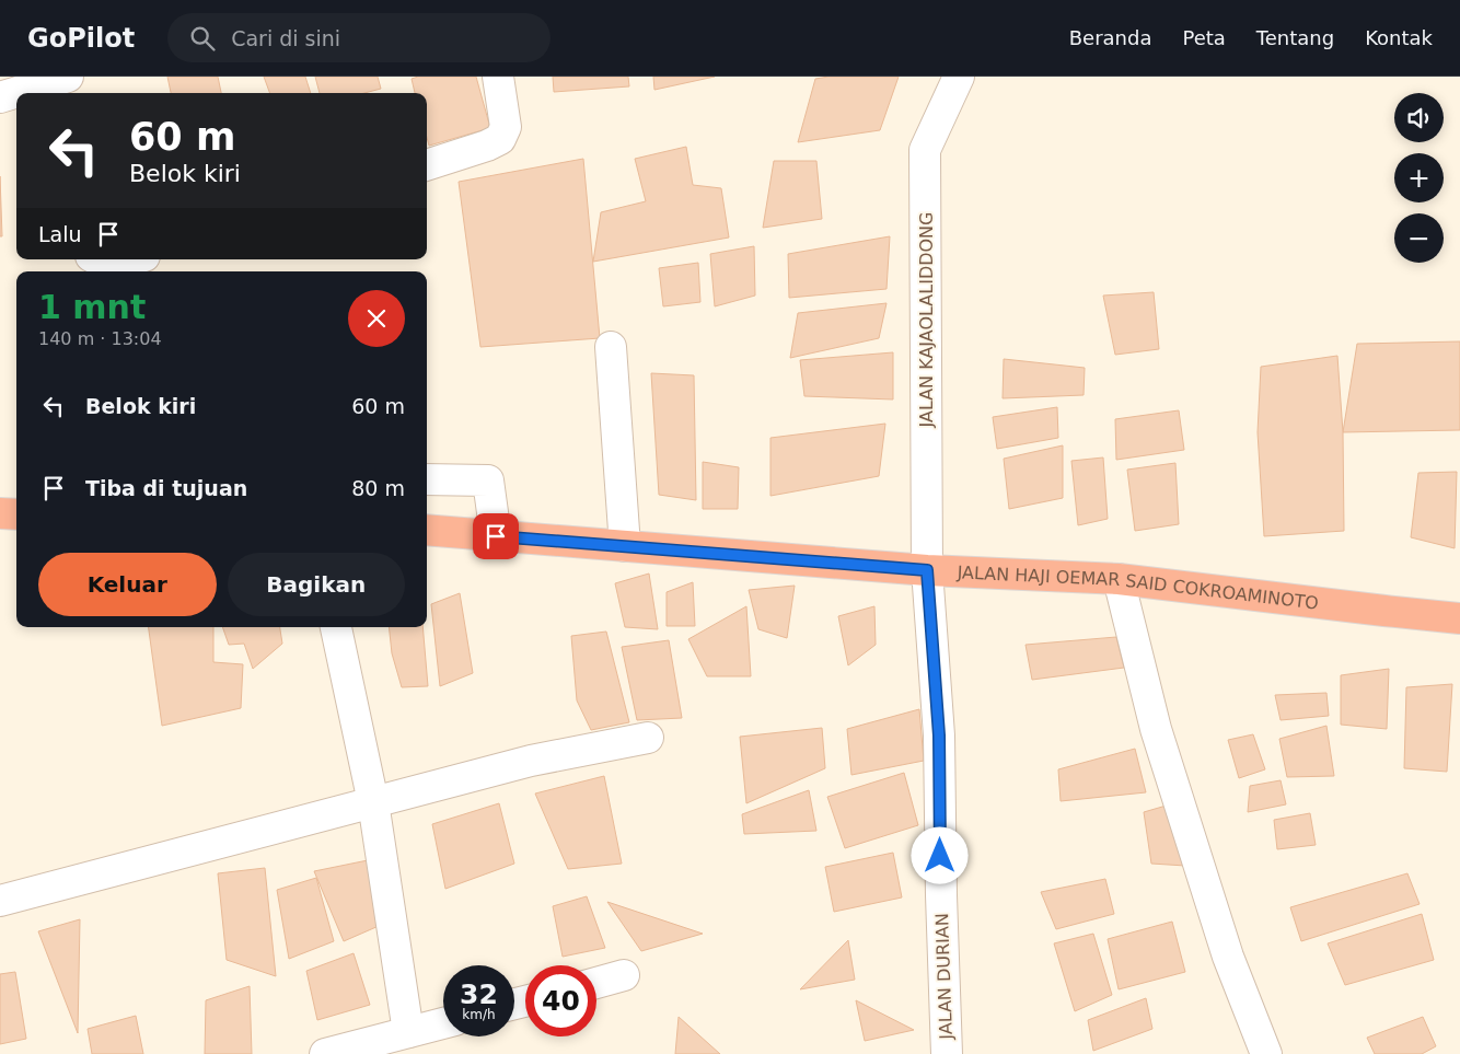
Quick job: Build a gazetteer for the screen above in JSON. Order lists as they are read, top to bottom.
{
  "streets": {
    "highway": ["JALAN HAJI OEMAR SAID COKROAMINOTO"],
    "street": ["JALAN KAJAOLALIDDONG", "JALAN DURIAN"]
  },
  "crossings": [
    ["JALAN KAJAOLALIDDONG", "JALAN HAJI OEMAR SAID COKROAMINOTO"],
    ["JALAN KAJAOLALIDDONG", "JALAN DURIAN"],
    ["JALAN HAJI OEMAR SAID COKROAMINOTO", "JALAN DURIAN"]
  ],
  "page": {
    "header": "GoPilot",
    "search": "Cari di sini",
    "nav": [
      "Beranda",
      "Peta",
      "Tentang",
      "Kontak"
    ],
    "map_buttons": ["+", "−"],
    "turn": ["60 m", "Belok kiri"],
    "then": "Lalu",
    "heading": ["1 mnt", "140 m · 13:04"],
    "list": [
      {
        "name": "Belok kiri",
        "value": "60 m"
      },
      {
        "name": "Tiba di tujuan",
        "value": "80 m"
      }
    ],
    "buttons": ["Keluar", "Bagikan"],
    "speed": "32 km/h",
    "limit": "40"
  }
}
